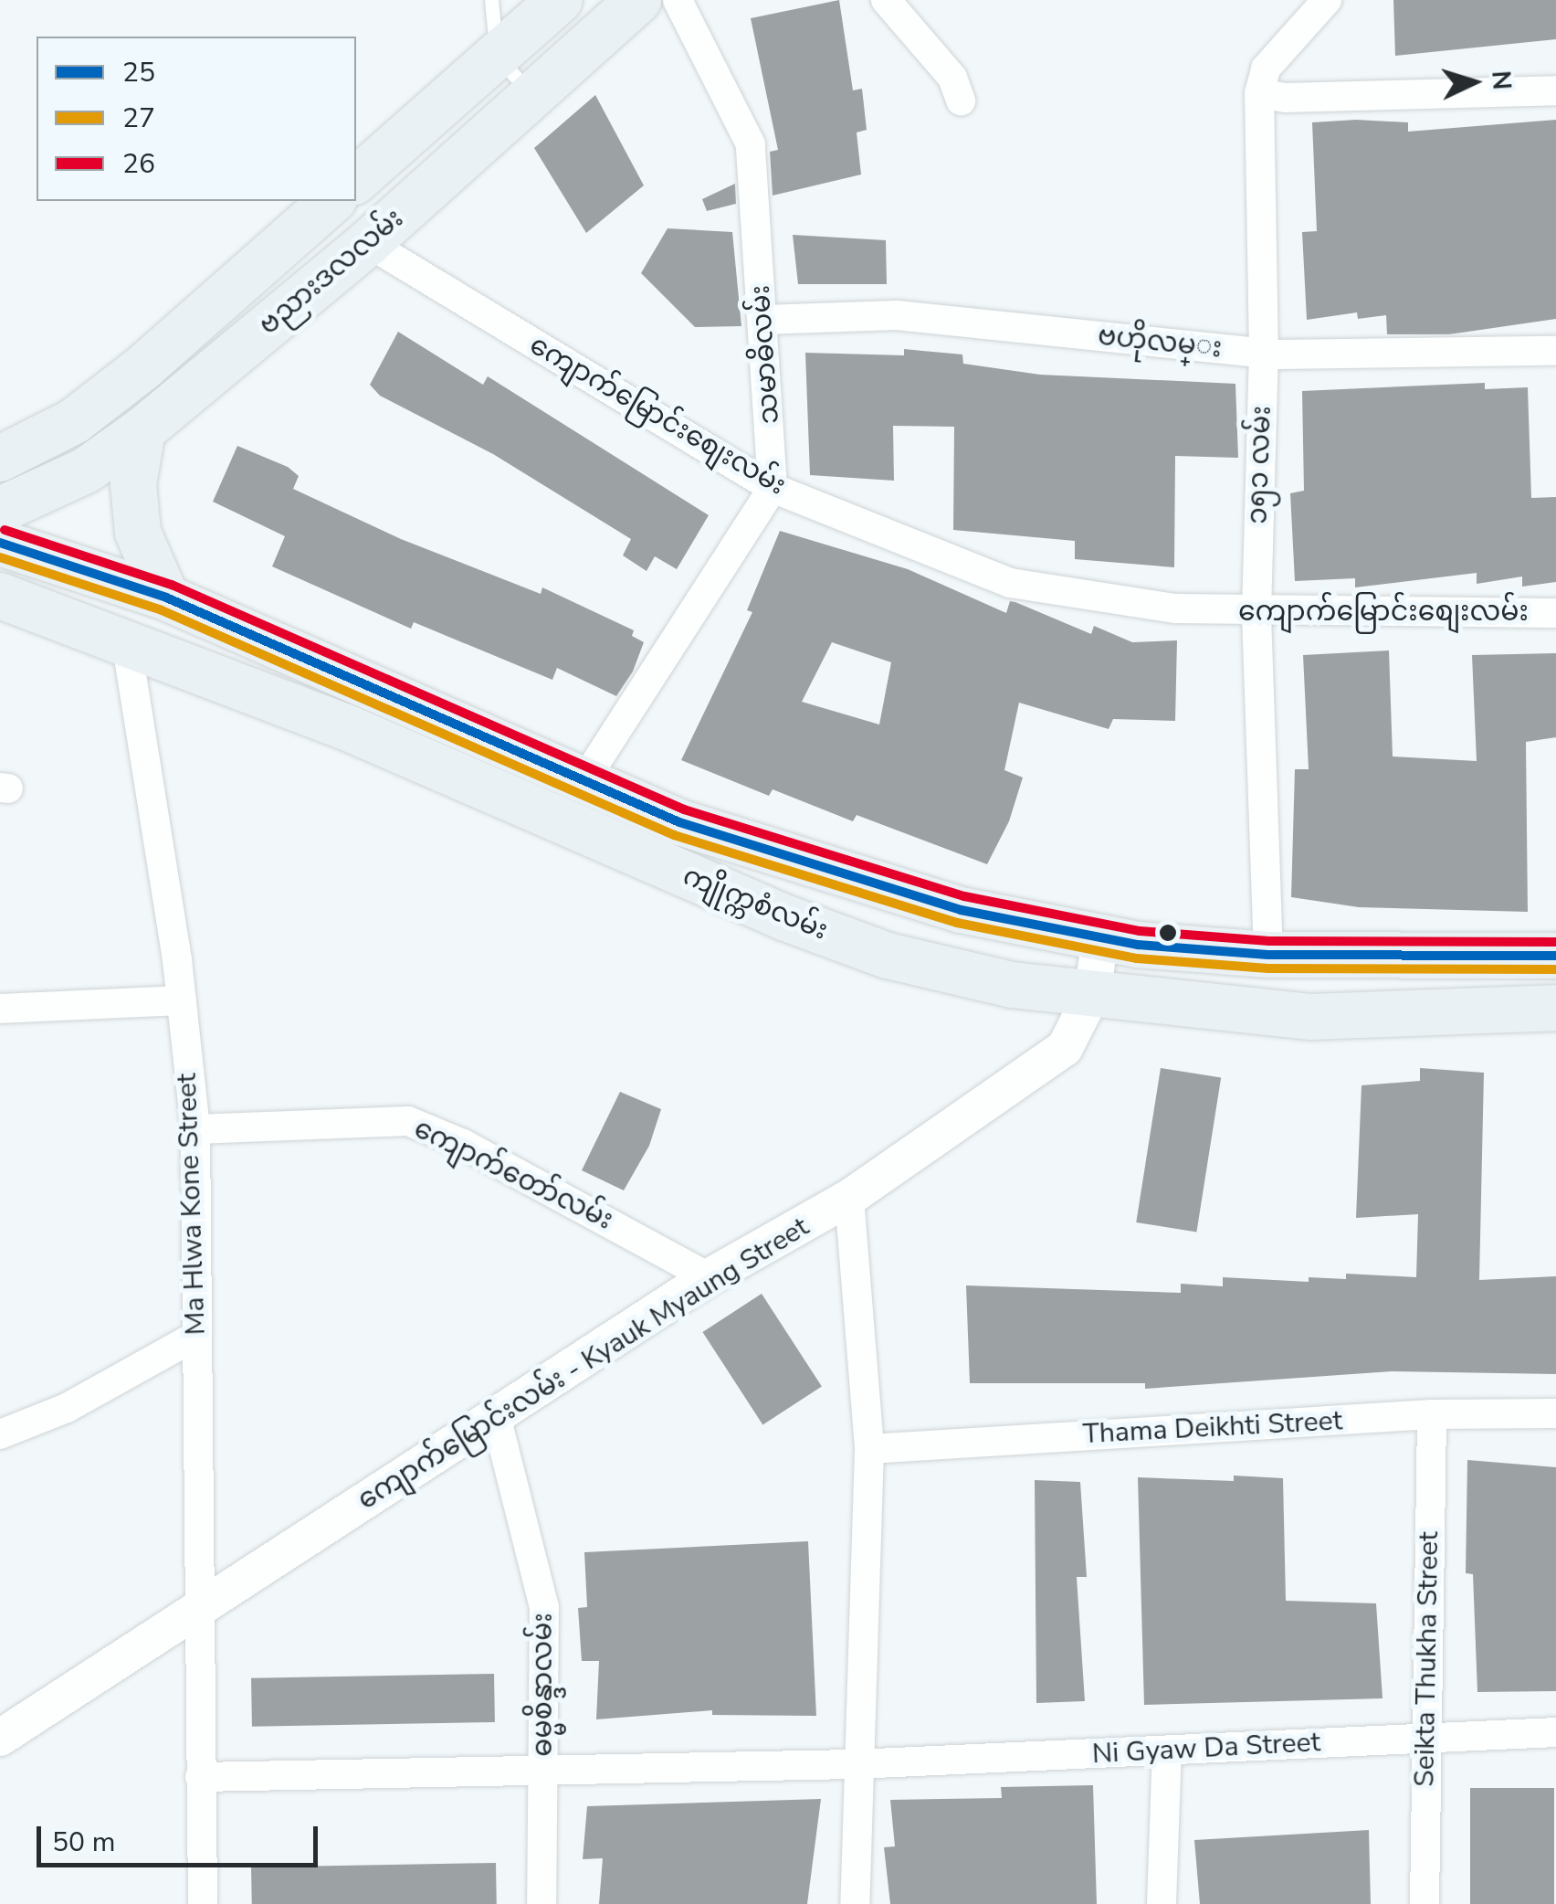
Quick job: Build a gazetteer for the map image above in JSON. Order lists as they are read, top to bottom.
{
  "streets": {
    "main road": ["ဗညားဒလလမ်း", "ကျိုက္ကစံလမ်း"],
    "street": [
      "ဗဟိုလမ္း",
      "သမာဓိလမ်း",
      "ကျောက်မြောင်းစျေးလမ်း",
      "၁၅၁ လမ်း",
      "ကျောက်တော်လမ်း",
      "Ma Hlwa Kone Street",
      "ကျောက်မြောင်းလမ်း - Kyauk Myaung Street",
      "Thama Deikhti Street",
      "Seikta Thukha Street",
      "ဓမ္မစိန္ဒာလမ်း",
      "Ni Gyaw Da Street"
    ]
  },
  "crossings": [
    ["ဗညားဒလလမ်း", "ကျောက်မြောင်းစျေးလမ်း"],
    ["ဗဟိုလမ္း", "သမာဓိလမ်း"],
    ["ဗဟိုလမ္း", "၁၅၁ လမ်း"],
    ["သမာဓိလမ်း", "ကျောက်မြောင်းစျေးလမ်း"],
    ["ကျောက်မြောင်းစျေးလမ်း", "၁၅၁ လမ်း"],
    ["၁၅၁ လမ်း", "ကျိုက္ကစံလမ်း"],
    ["ကျိုက္ကစံလမ်း", "Ma Hlwa Kone Street"],
    ["ကျိုက္ကစံလမ်း", "ကျောက်မြောင်းလမ်း - Kyauk Myaung Street"],
    ["ကျောက်တော်လမ်း", "Ma Hlwa Kone Street"],
    ["ကျောက်တော်လမ်း", "ကျောက်မြောင်းလမ်း - Kyauk Myaung Street"],
    ["Ma Hlwa Kone Street", "ကျောက်မြောင်းလမ်း - Kyauk Myaung Street"],
    ["Ma Hlwa Kone Street", "Ni Gyaw Da Street"],
    ["ကျောက်မြောင်းလမ်း - Kyauk Myaung Street", "ဓမ္မစိန္ဒာလမ်း"],
    ["Thama Deikhti Street", "Seikta Thukha Street"],
    ["Seikta Thukha Street", "Ni Gyaw Da Street"],
    ["ဓမ္မစိန္ဒာလမ်း", "Ni Gyaw Da Street"]
  ],
  "lines": ["transit line 26", "transit line 25", "transit line 27"],
  "legend": ["25", "27", "26"],
  "scale_bar": "50 m",
  "north": "right"
}
